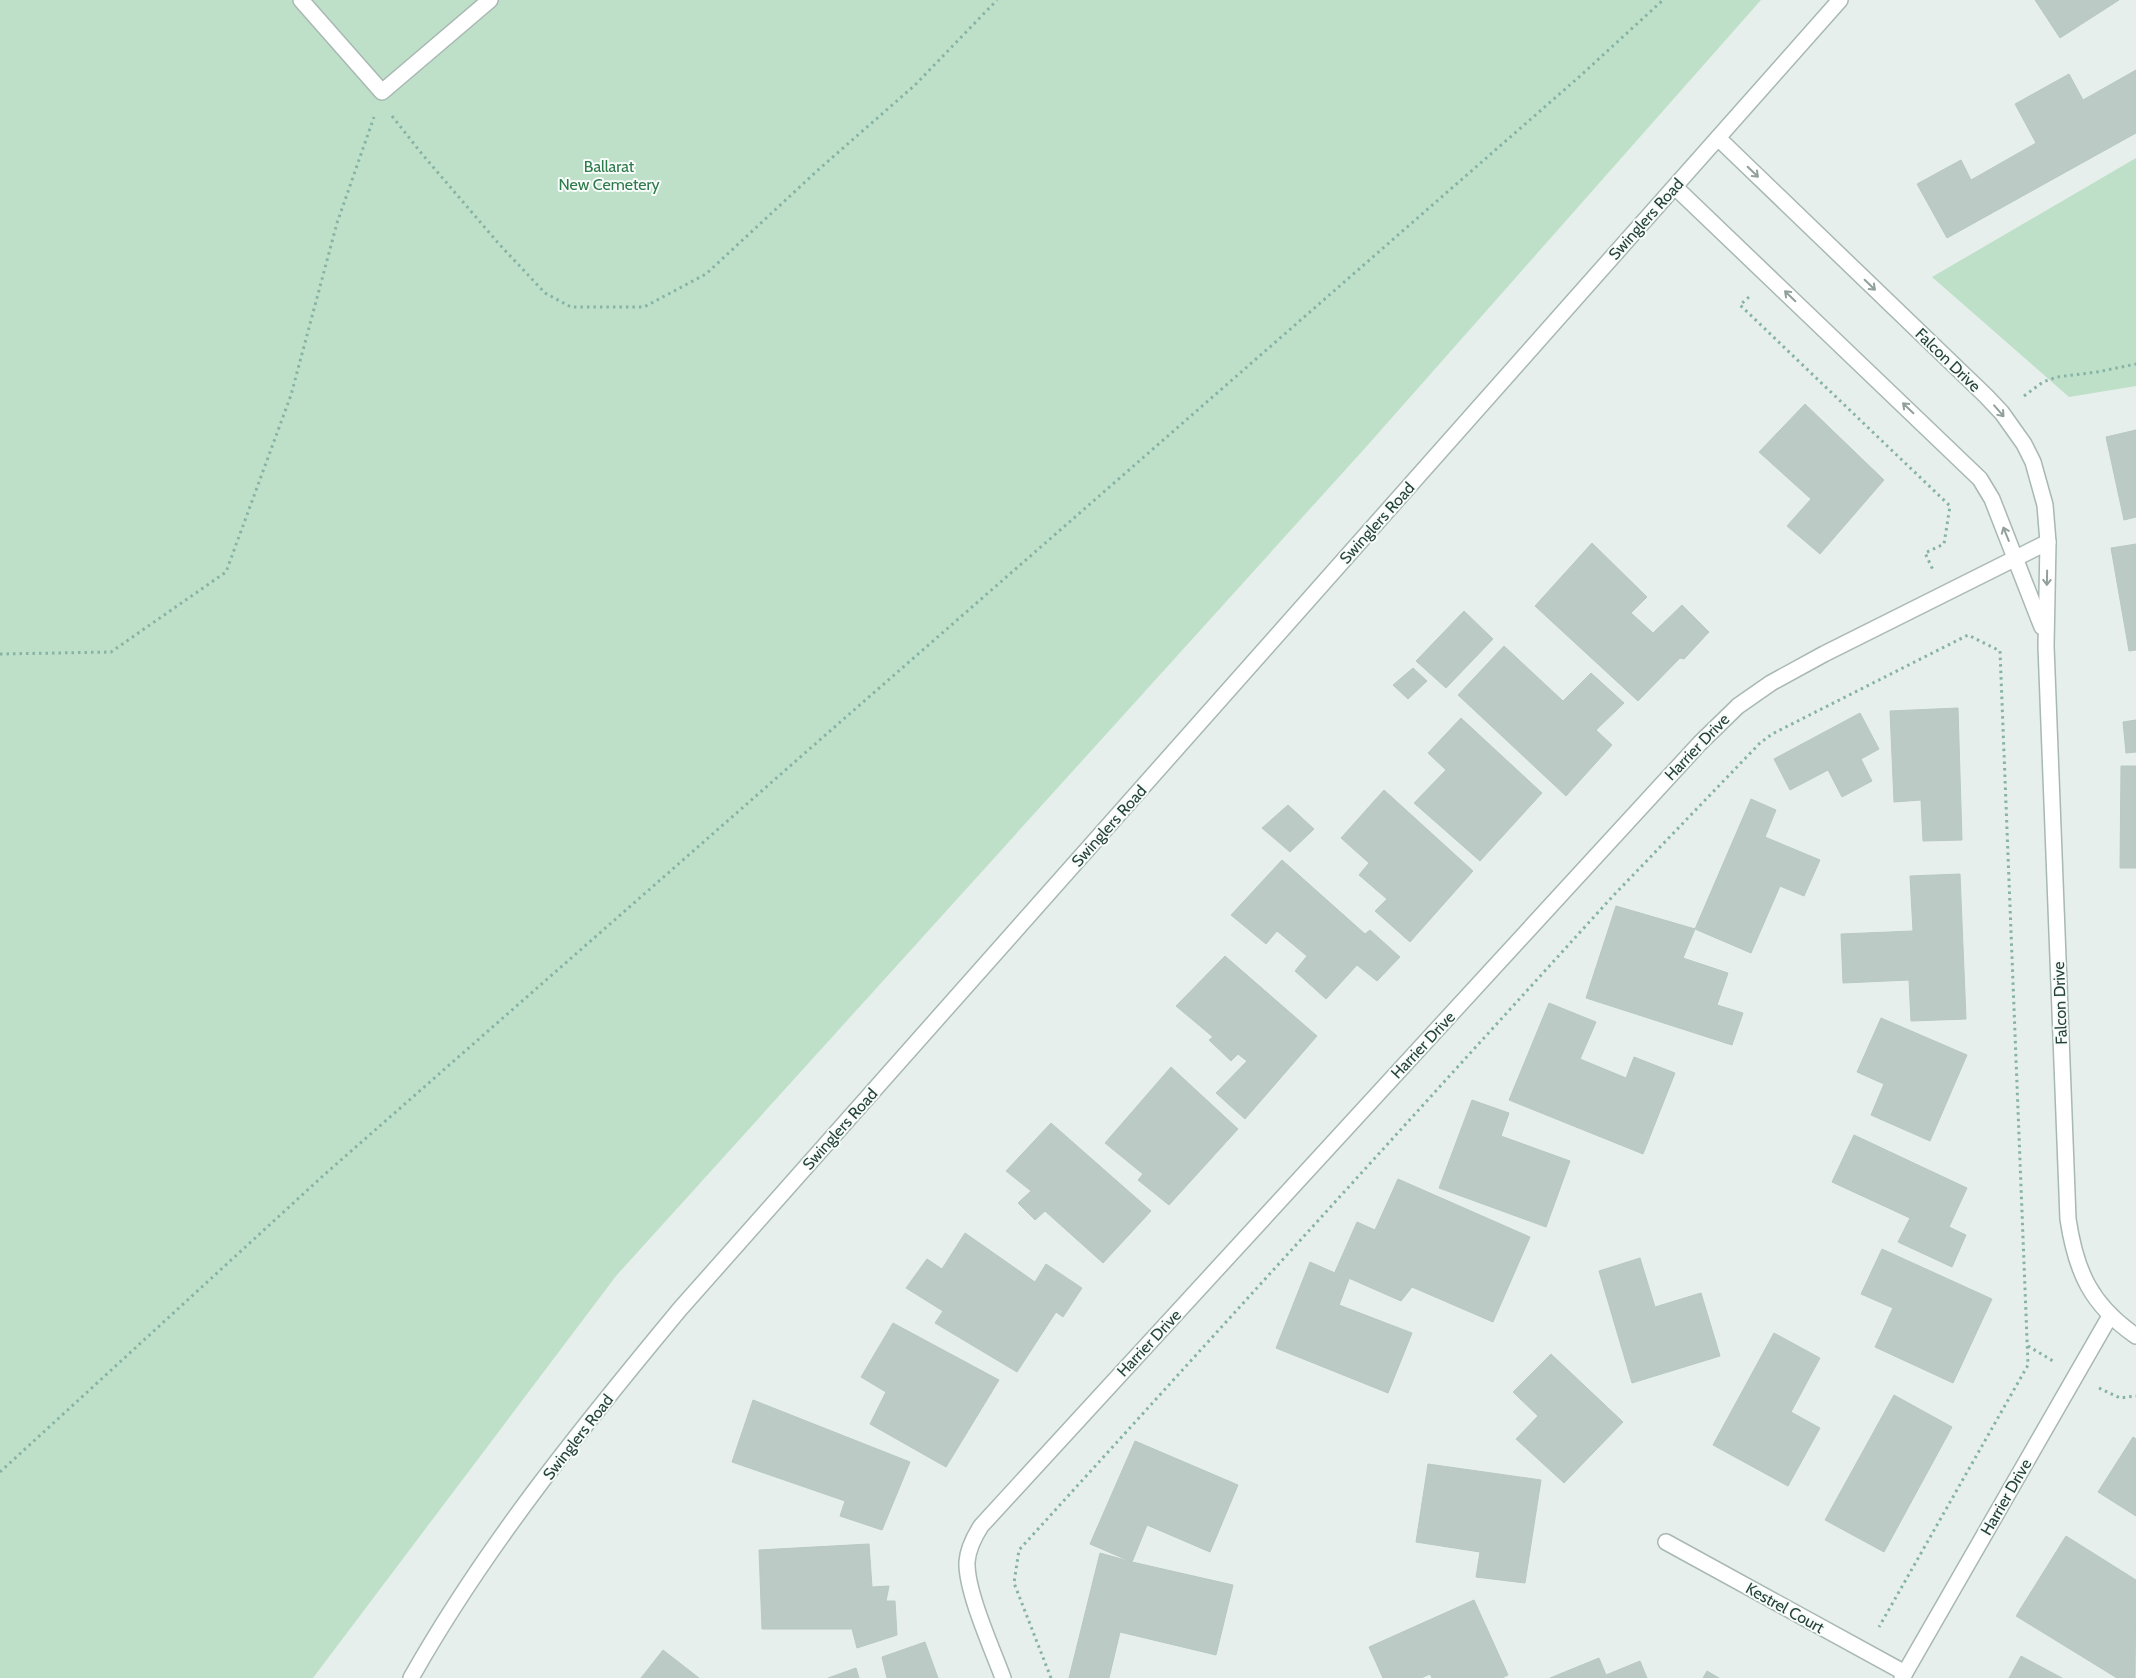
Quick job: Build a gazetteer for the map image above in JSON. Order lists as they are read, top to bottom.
{
  "streets": {
    "street": [
      "Swinglers Road",
      "Falcon Drive",
      "Harrier Drive",
      "Kestrel Court"
    ]
  },
  "crossings": [
    ["Swinglers Road", "Falcon Drive"],
    ["Falcon Drive", "Harrier Drive"],
    ["Harrier Drive", "Kestrel Court"]
  ],
  "parks": ["Ballarat New Cemetery"]
}
